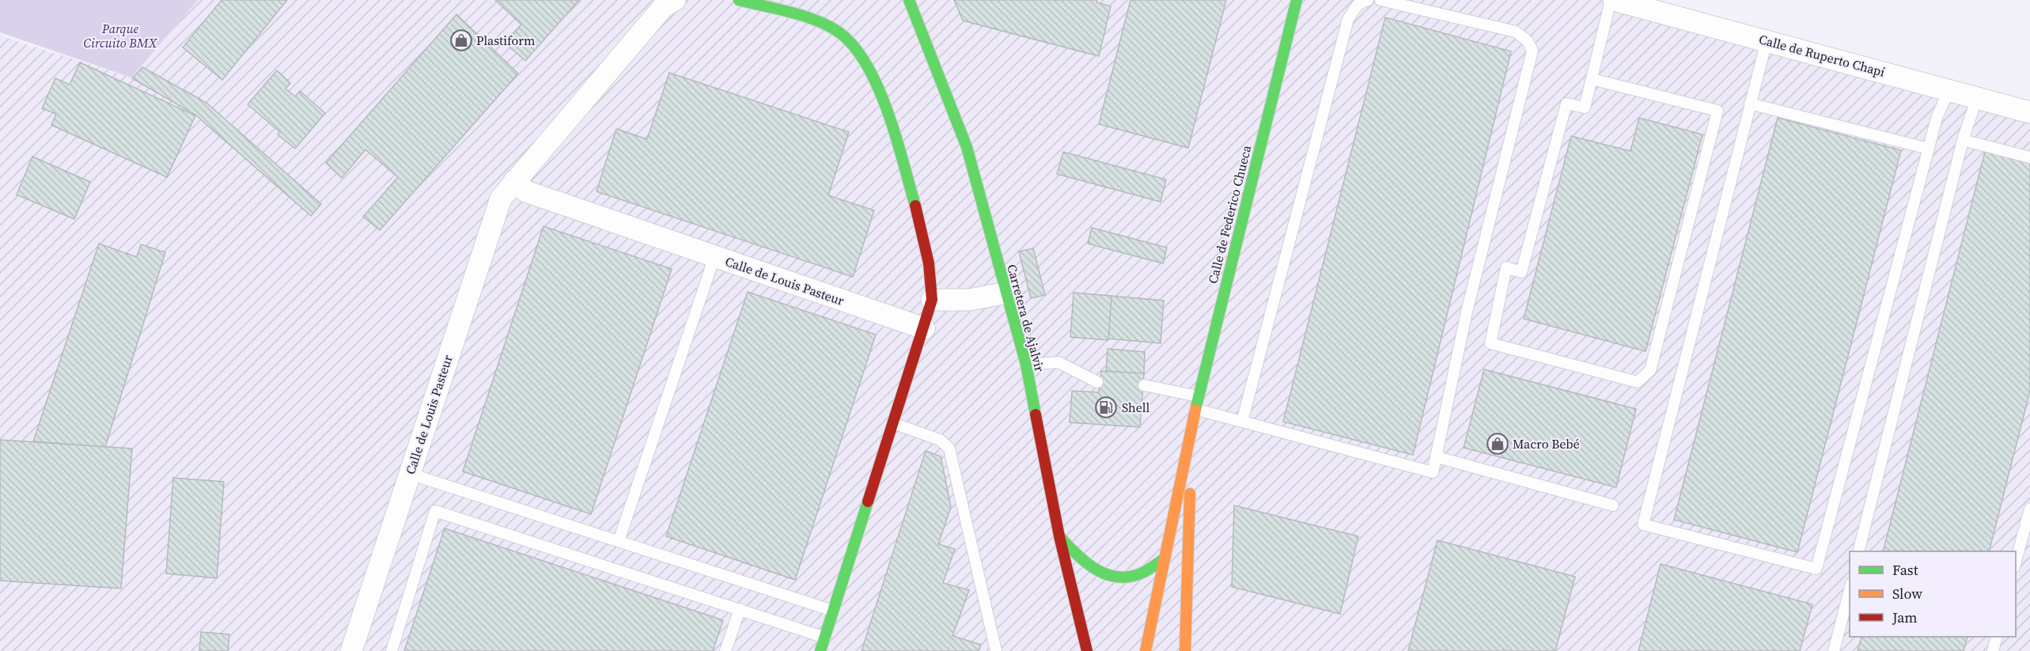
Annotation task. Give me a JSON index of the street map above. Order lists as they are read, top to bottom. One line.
{"streets":{"street":["Calle de Ruperto Chapí","Calle de Federico Chueca","Calle de Louis Pasteur","Carretera de Ajalvir"]},"parks":["Parque Circuito BMX"],"places":{"shop":["Plastiform","Macro Bebé"],"fuel station":["Shell"]},"legend":["Fast","Slow","Jam"]}
